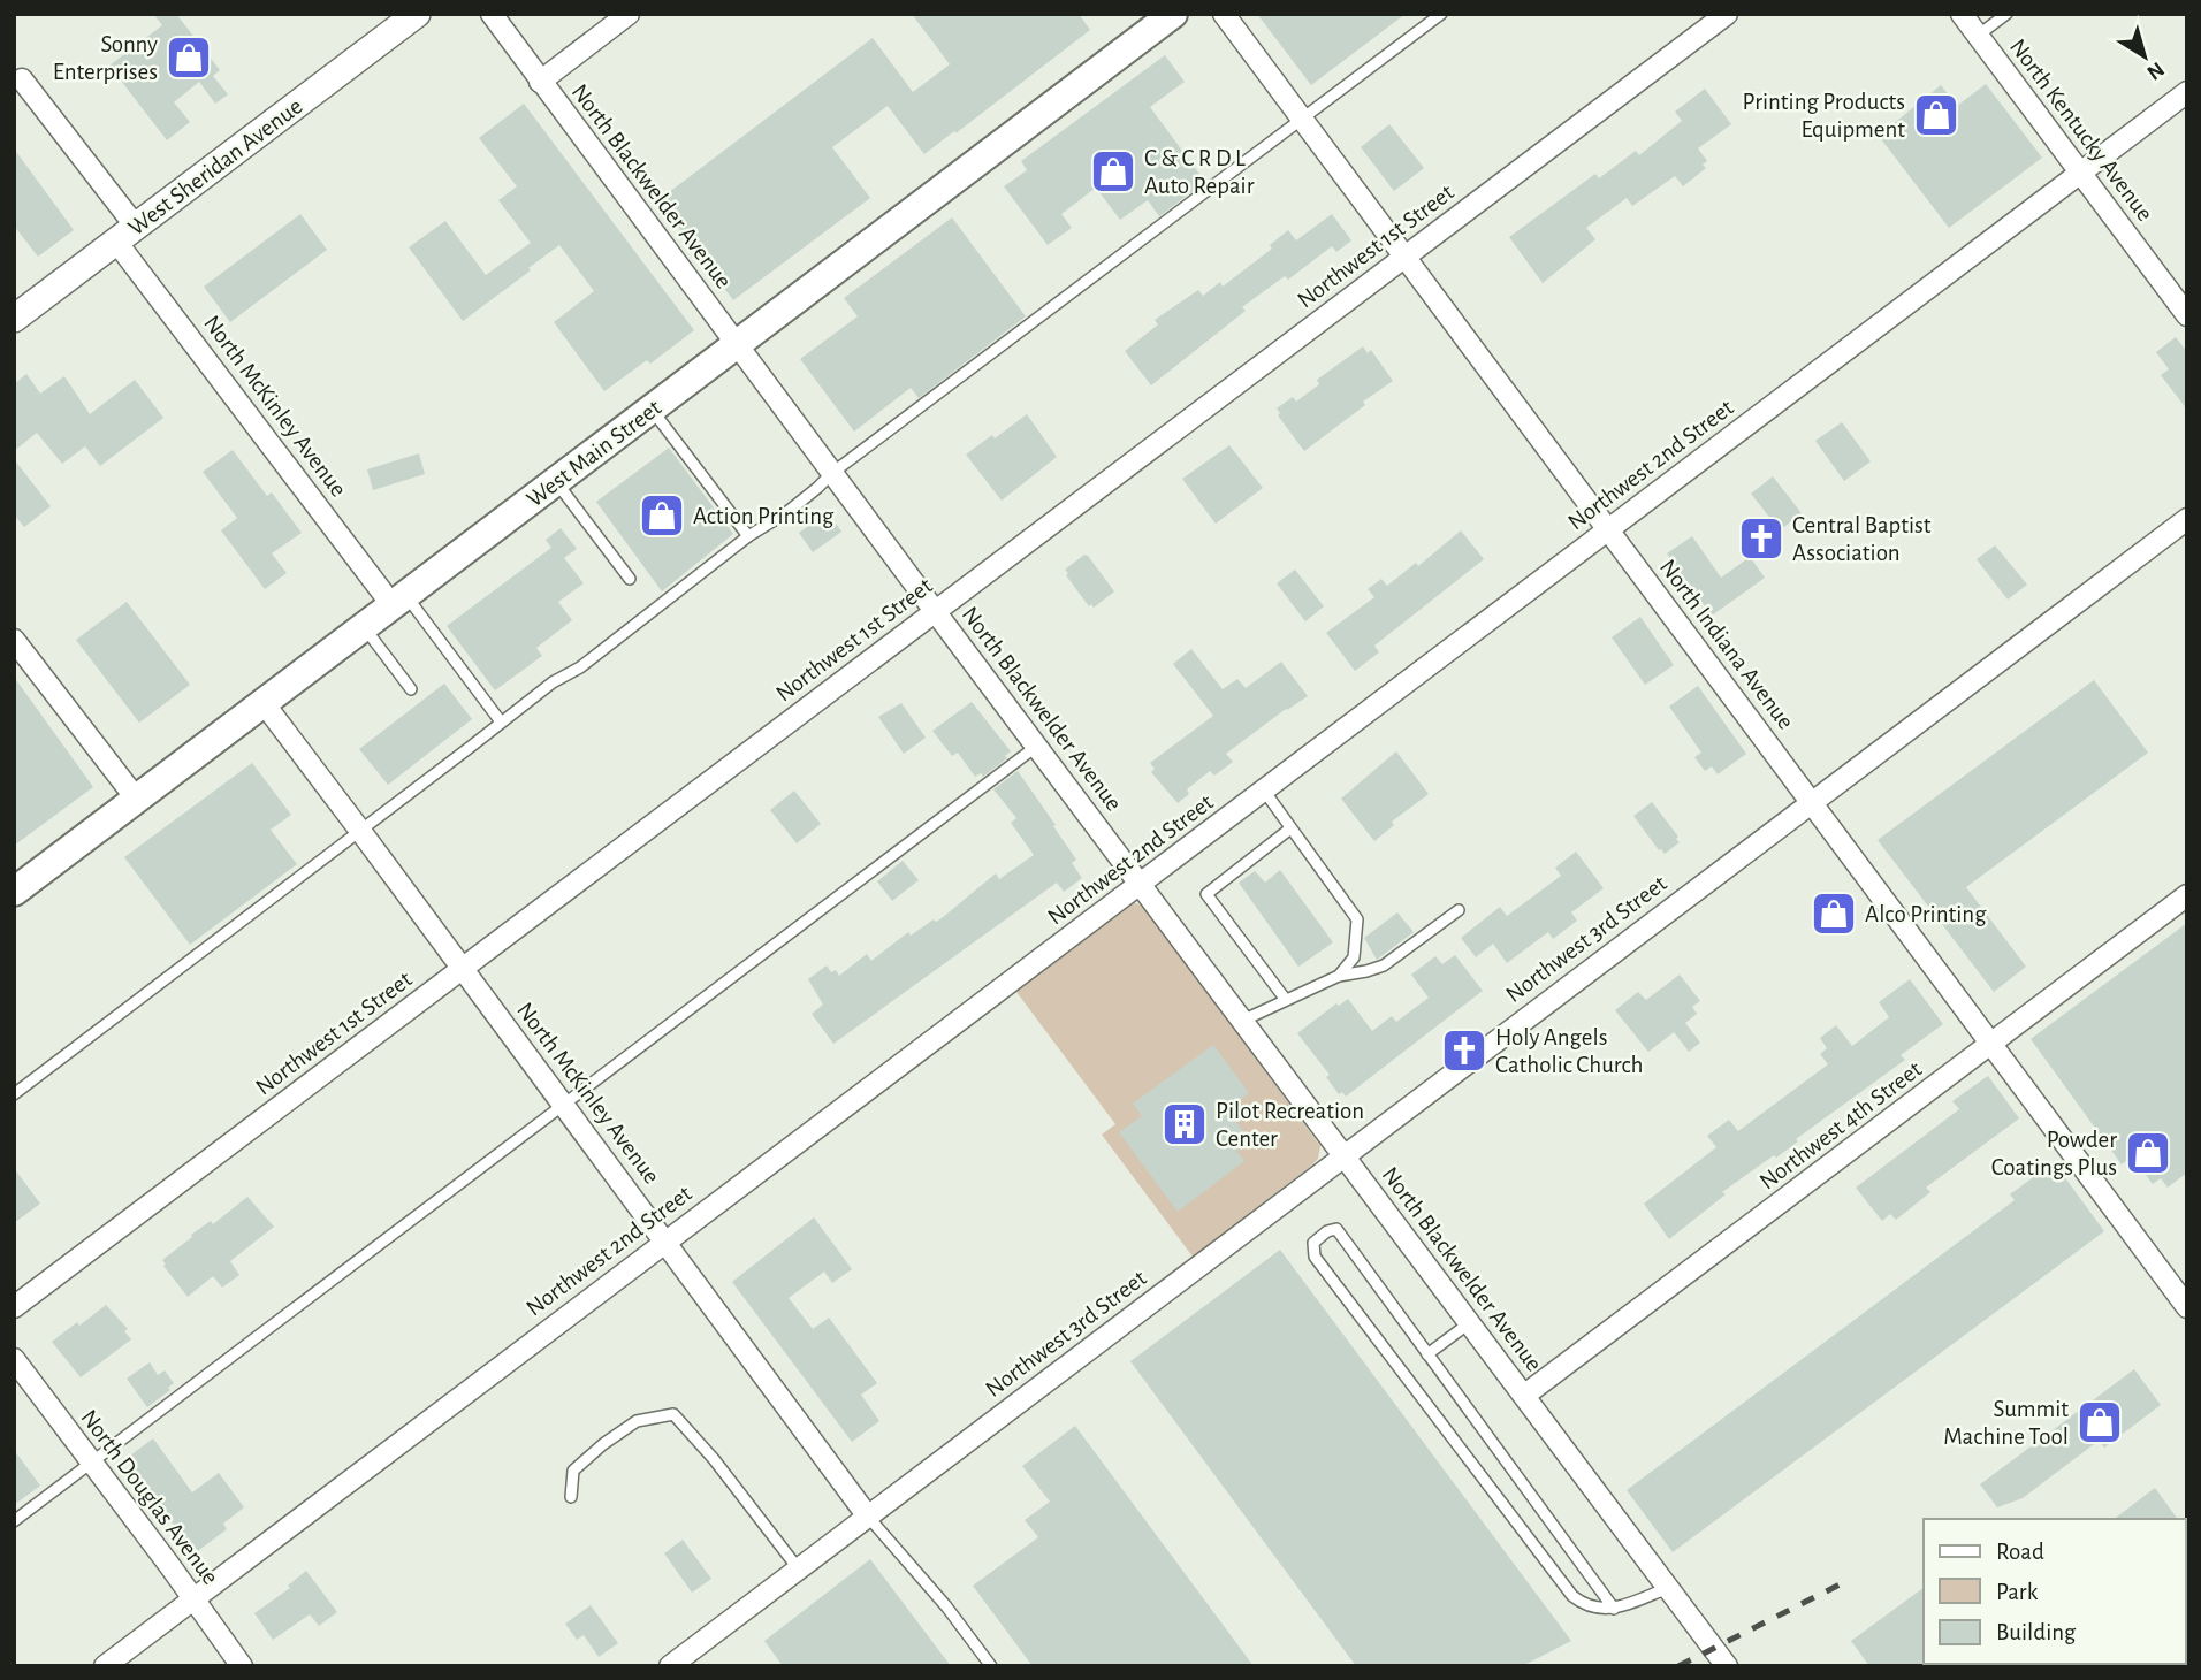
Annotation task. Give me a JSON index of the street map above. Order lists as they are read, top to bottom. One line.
{"streets":{"main road":["West Main Street"],"street":["North Kentucky Avenue","West Sheridan Avenue","North Blackwelder Avenue","Northwest 1st Street","North McKinley Avenue","Northwest 2nd Street","North Indiana Avenue","Northwest 3rd Street","Northwest 4th Street","North Douglas Avenue"]},"crossings":[["North Kentucky Avenue","Northwest 2nd Street"],["West Sheridan Avenue","North McKinley Avenue"],["North Blackwelder Avenue","Northwest 1st Street"],["North Blackwelder Avenue","West Main Street"],["North Blackwelder Avenue","Northwest 2nd Street"],["North Blackwelder Avenue","Northwest 3rd Street"],["North Blackwelder Avenue","Northwest 4th Street"],["Northwest 1st Street","North McKinley Avenue"],["Northwest 1st Street","North Indiana Avenue"],["North McKinley Avenue","West Main Street"],["North McKinley Avenue","Northwest 2nd Street"],["North McKinley Avenue","Northwest 3rd Street"],["Northwest 2nd Street","North Indiana Avenue"],["Northwest 2nd Street","North Douglas Avenue"],["North Indiana Avenue","Northwest 3rd Street"],["North Indiana Avenue","Northwest 4th Street"]],"places":{"shop":["Sonny Enterprises","Printing Products Equipment","C & C R D L Auto Repair","Action Printing","Alco Printing","Powder Coatings Plus","Summit Machine Tool"],"church":["Central Baptist Association","Holy Angels Catholic Church"],"building":["Pilot Recreation Center"]},"legend":["Road","Park","Building"],"north":"bottom right"}
